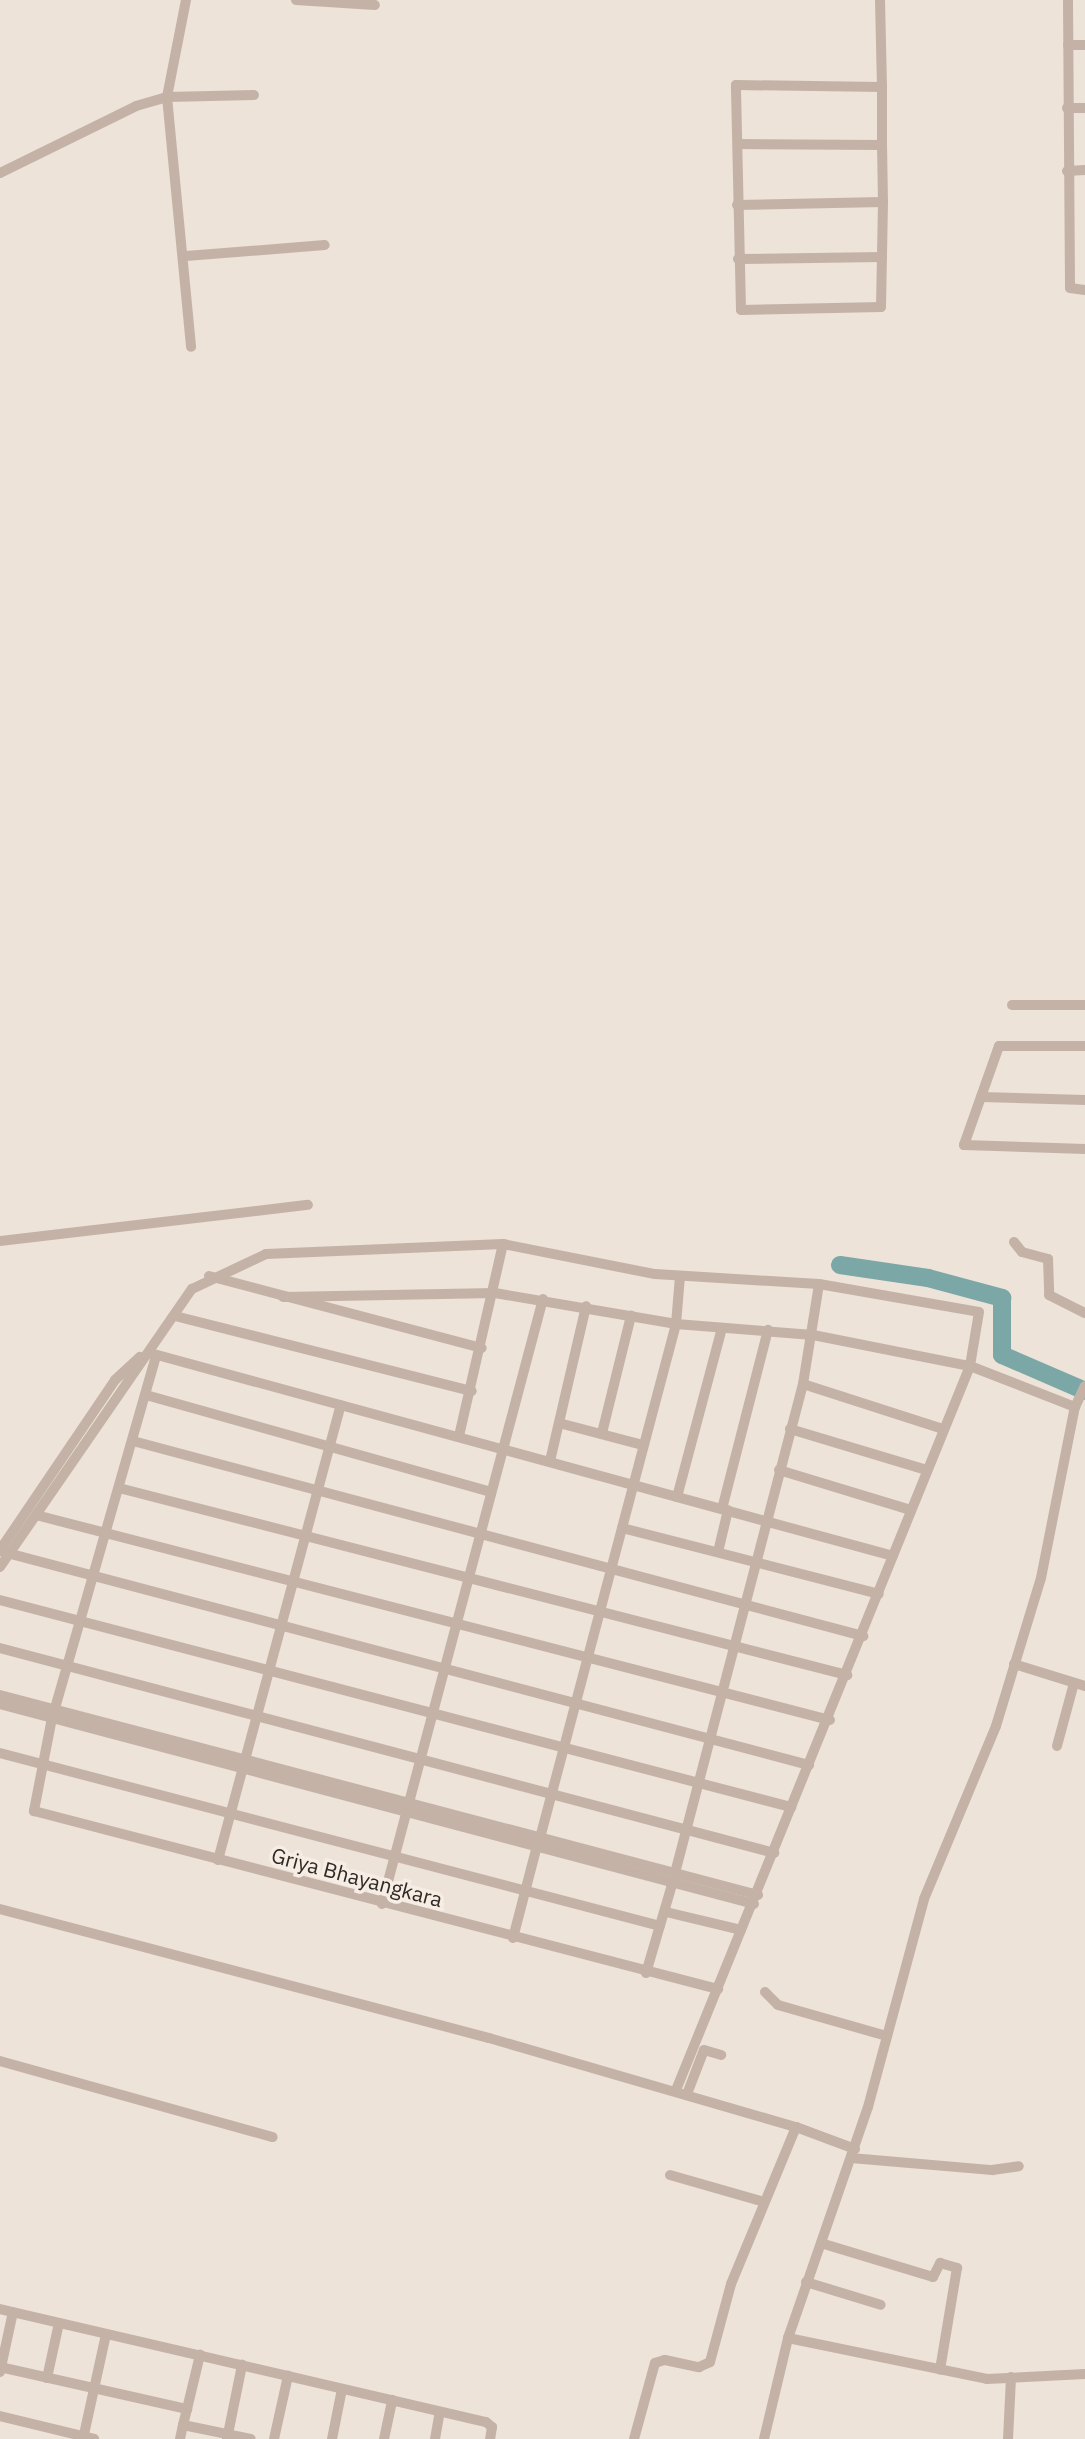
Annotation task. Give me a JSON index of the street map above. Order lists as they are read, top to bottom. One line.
{"streets":{"street":["Griya Bhayangkara"]}}
